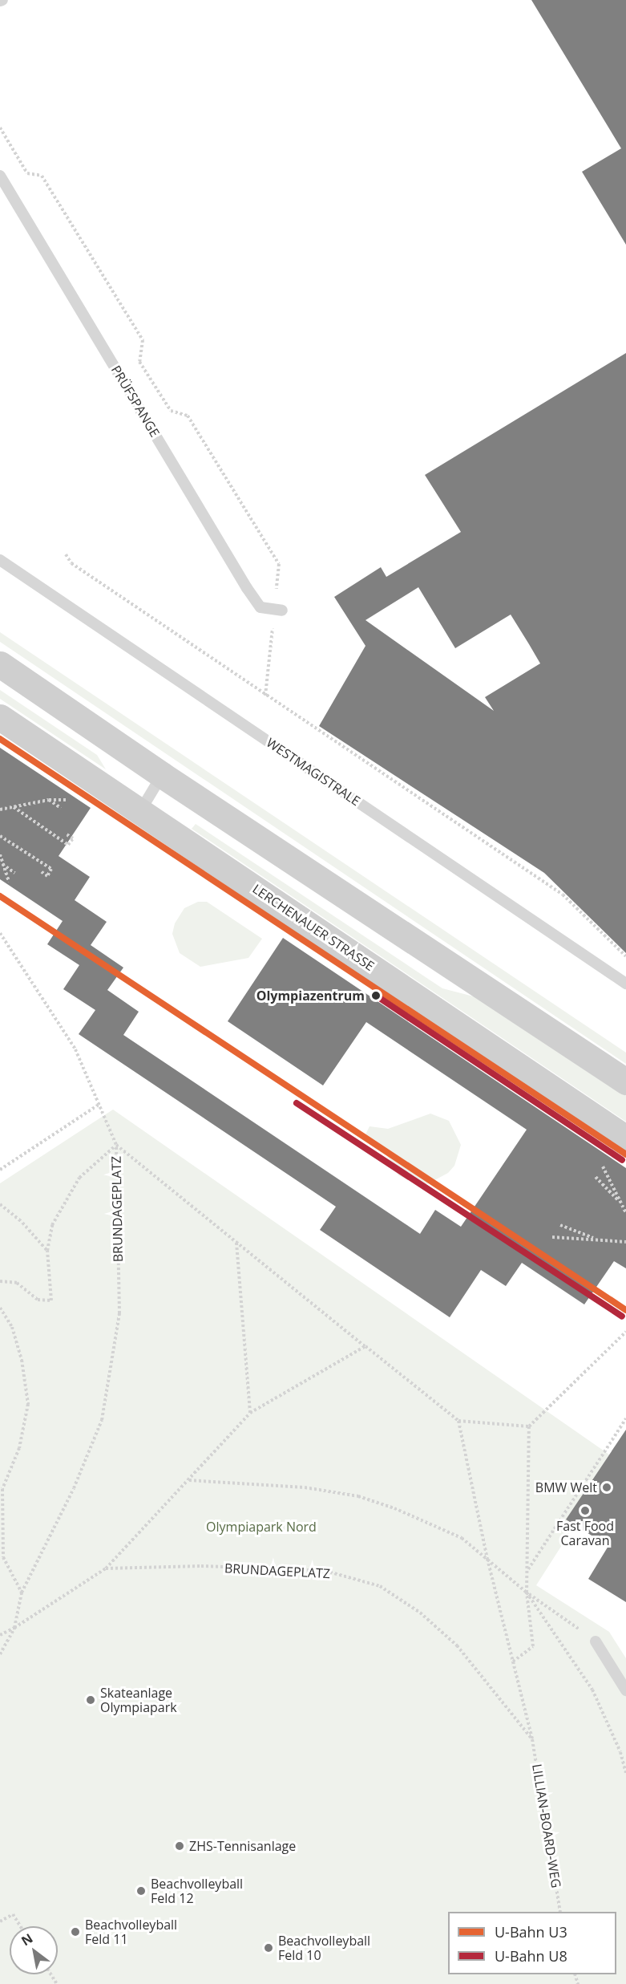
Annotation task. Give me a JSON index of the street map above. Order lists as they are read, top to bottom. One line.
{"streets":{"main road":["LERCHENAUER STRASSE"],"lane":["PRÜFSPANGE","WESTMAGISTRALE"],"path":["BRUNDAGEPLATZ","LILLIAN-BOARD-WEG"]},"crossings":[["BRUNDAGEPLATZ","LILLIAN-BOARD-WEG"]],"parks":["Olympiapark Nord"],"places":["Olympiazentrum","BMW Welt","Fast Food Caravan","Skateanlage Olympiapark","ZHS-Tennisanlage","Beachvolleyball Feld 12","Beachvolleyball Feld 11","Beachvolleyball Feld 10"],"lines":["metro line U3","metro line U8"],"legend":["U-Bahn U3","U-Bahn U8"],"north":"top left"}
